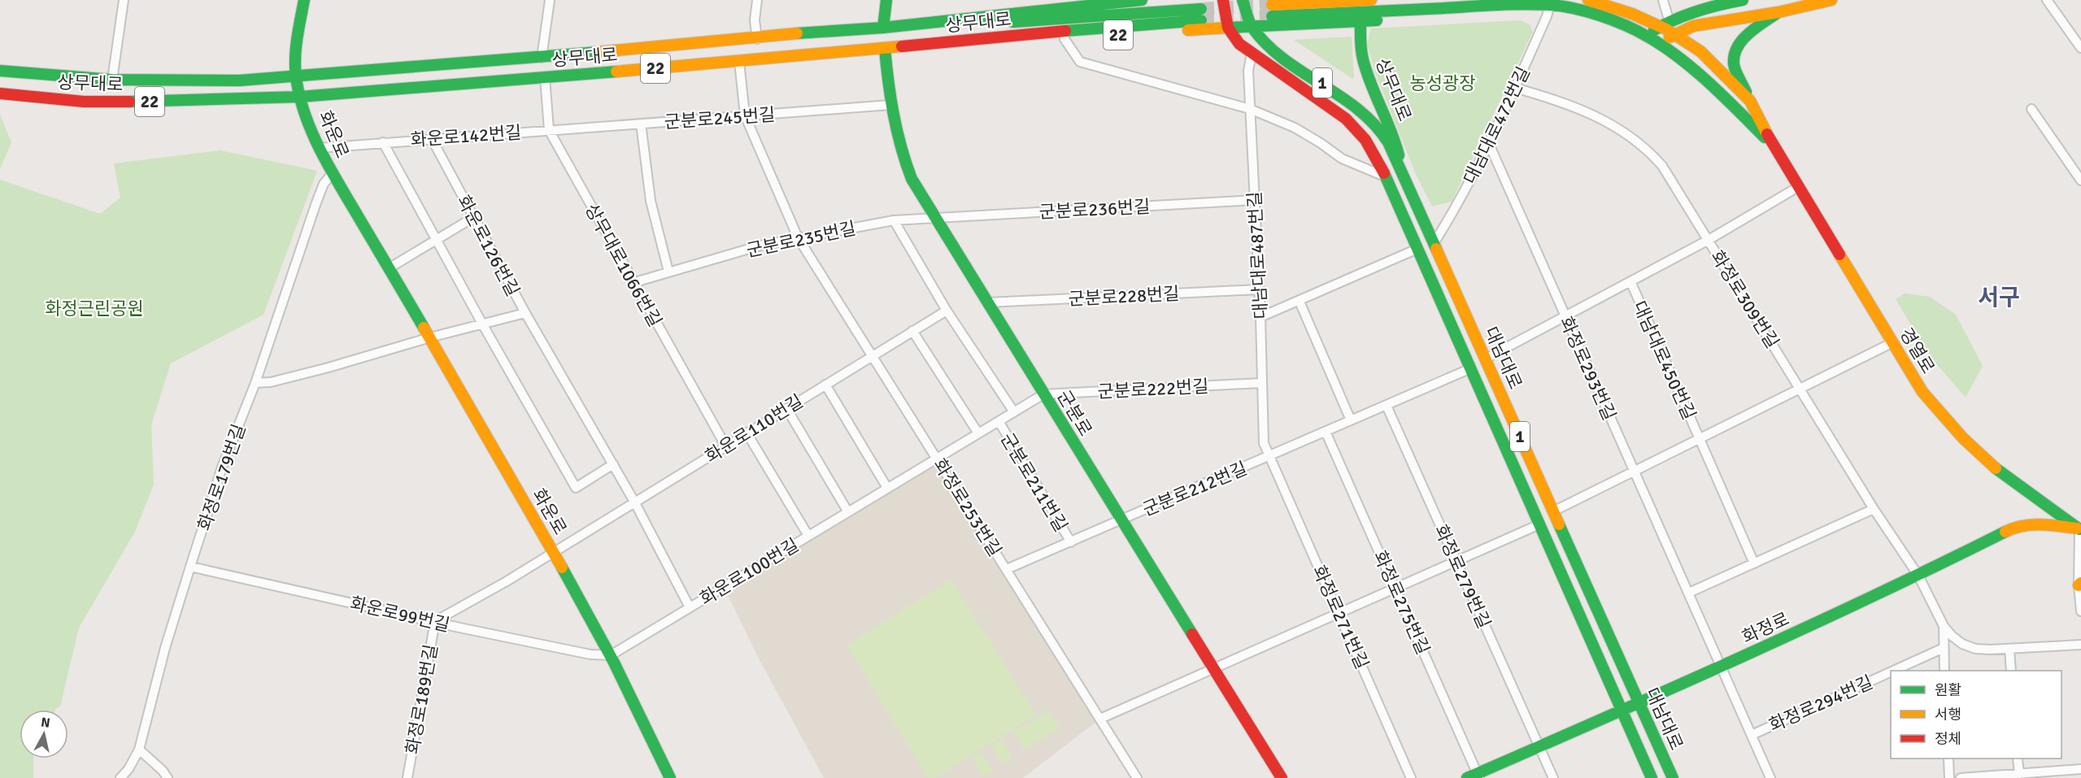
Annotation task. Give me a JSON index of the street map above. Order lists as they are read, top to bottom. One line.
{"streets":{"street":["상무대로","22","1","군분로245번길","대남대로472번길","화운로","화운로142번길","군분로236번길","군분로235번길","화운로126번길","대남대로487번길","상무대로1066번길","군분로228번길","화정로309번길","경열로","대남대로","대남대로450번길","화정로293번길","군분로222번길","군분로","화운로110번길","화정로179번길","군분로211번길","군분로212번길","화정로253번길","화운로100번길","화정로279번길","화정로275번길","화운로99번길","화정로271번길","화정로","화정로189번길","화정로294번길"]},"crossings":[["상무대로","22"],["상무대로","화운로"],["상무대로","상무대로1066번길"],["상무대로","대남대로"],["상무대로","군분로"],["상무대로","화정로253번길"],["22","1"],["22","대남대로"],["1","대남대로"],["군분로245번길","화운로142번길"],["군분로245번길","상무대로1066번길"],["군분로245번길","군분로"],["군분로245번길","화정로253번길"],["대남대로472번길","화정로309번길"],["대남대로472번길","대남대로"],["대남대로472번길","화정로293번길"],["화운로","화운로142번길"],["화운로","화운로126번길"],["화운로","화운로110번길"],["화운로","화정로179번길"],["화운로","화운로100번길"],["화운로","화운로99번길"],["화운로142번길","화운로126번길"],["화운로142번길","상무대로1066번길"],["군분로236번길","군분로235번길"],["군분로236번길","대남대로487번길"],["군분로236번길","군분로"],["군분로235번길","상무대로1066번길"],["군분로235번길","군분로"],["군분로235번길","화정로253번길"],["화운로126번길","화정로179번길"],["대남대로487번길","군분로228번길"],["대남대로487번길","대남대로"],["대남대로487번길","군분로222번길"],["대남대로487번길","군분로212번길"],["대남대로487번길","화정로271번길"],["상무대로1066번길","화운로110번길"],["군분로228번길","군분로"],["화정로309번길","대남대로450번길"],["화정로309번길","화정로"],["경열로","대남대로450번길"],["경열로","화정로"],["대남대로","대남대로450번길"],["대남대로","군분로212번길"],["대남대로","화정로"],["대남대로450번길","화정로293번길"],["화정로293번길","화정로"],["화정로293번길","화정로294번길"],["군분로222번길","군분로"],["군분로222번길","화운로100번길"],["군분로","군분로211번길"],["군분로","군분로212번길"],["군분로","화운로100번길"],["화운로110번길","화정로253번길"],["화운로110번길","화운로100번길"],["화운로110번길","화운로99번길"],["화운로110번길","화정로189번길"],["화정로179번길","화운로99번길"],["군분로211번길","군분로212번길"],["군분로211번길","화정로253번길"],["군분로211번길","화운로100번길"],["군분로212번길","화정로279번길"],["군분로212번길","화정로275번길"],["군분로212번길","화정로271번길"],["화정로253번길","화운로100번길"],["화운로100번길","화운로99번길"],["화정로279번길","화정로"],["화정로275번길","화정로"],["화운로99번길","화정로189번길"],["화정로","화정로294번길"]],"districts":["서구"],"parks":["농성광장","화정근린공원"],"legend":["원활","서행","정체"],"north":"top"}
